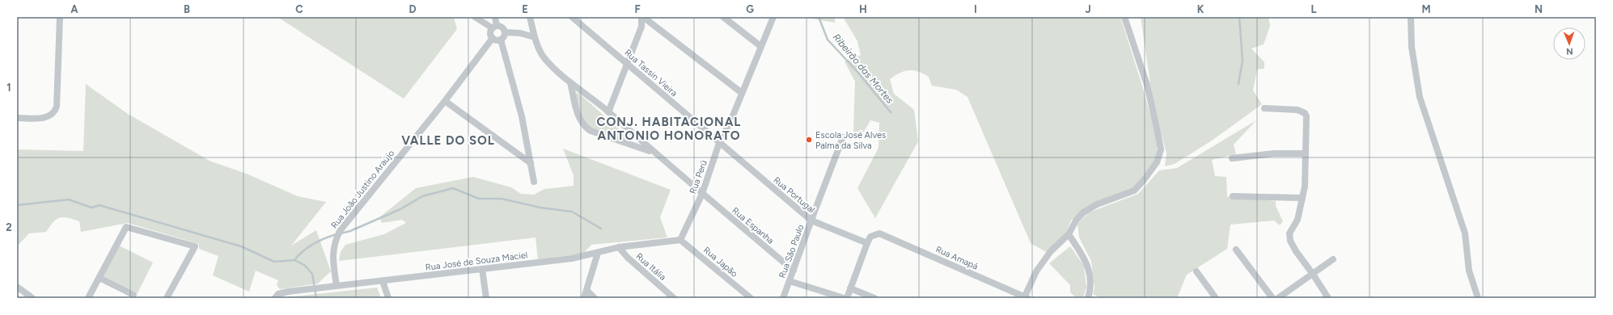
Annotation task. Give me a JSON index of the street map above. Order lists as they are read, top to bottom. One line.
{"streets":{"street":["Rua Tassin Vieira","Rua Perú","Rua João Justino Araújo","Rua Portugal","Rua Espanha","Rua São Paulo","Rua Amapá","Rua José de Souza Maciel","Rua Japão","Rua Itália"]},"crossings":[["Rua Tassin Vieira","Rua Perú"],["Rua Tassin Vieira","Rua Portugal"],["Rua Perú","Rua Portugal"],["Rua Perú","Rua Espanha"],["Rua Perú","Rua José de Souza Maciel"],["Rua Perú","Rua Japão"],["Rua João Justino Araújo","Rua José de Souza Maciel"],["Rua Portugal","Rua São Paulo"],["Rua Portugal","Rua Amapá"],["Rua Espanha","Rua São Paulo"],["Rua José de Souza Maciel","Rua Japão"],["Rua José de Souza Maciel","Rua Itália"]],"districts":["CONJ. HABITACIONAL ANTONIO HONORATO","VALLE DO SOL"],"water":["Ribeirão das Mortes"],"places":["Escola José Alves Palma da Silva"],"north":"bottom","grid":{"columns":["A","B","C","D","E","F","G","H","I","J","K","L","M","N"],"rows":["1","2"]}}
